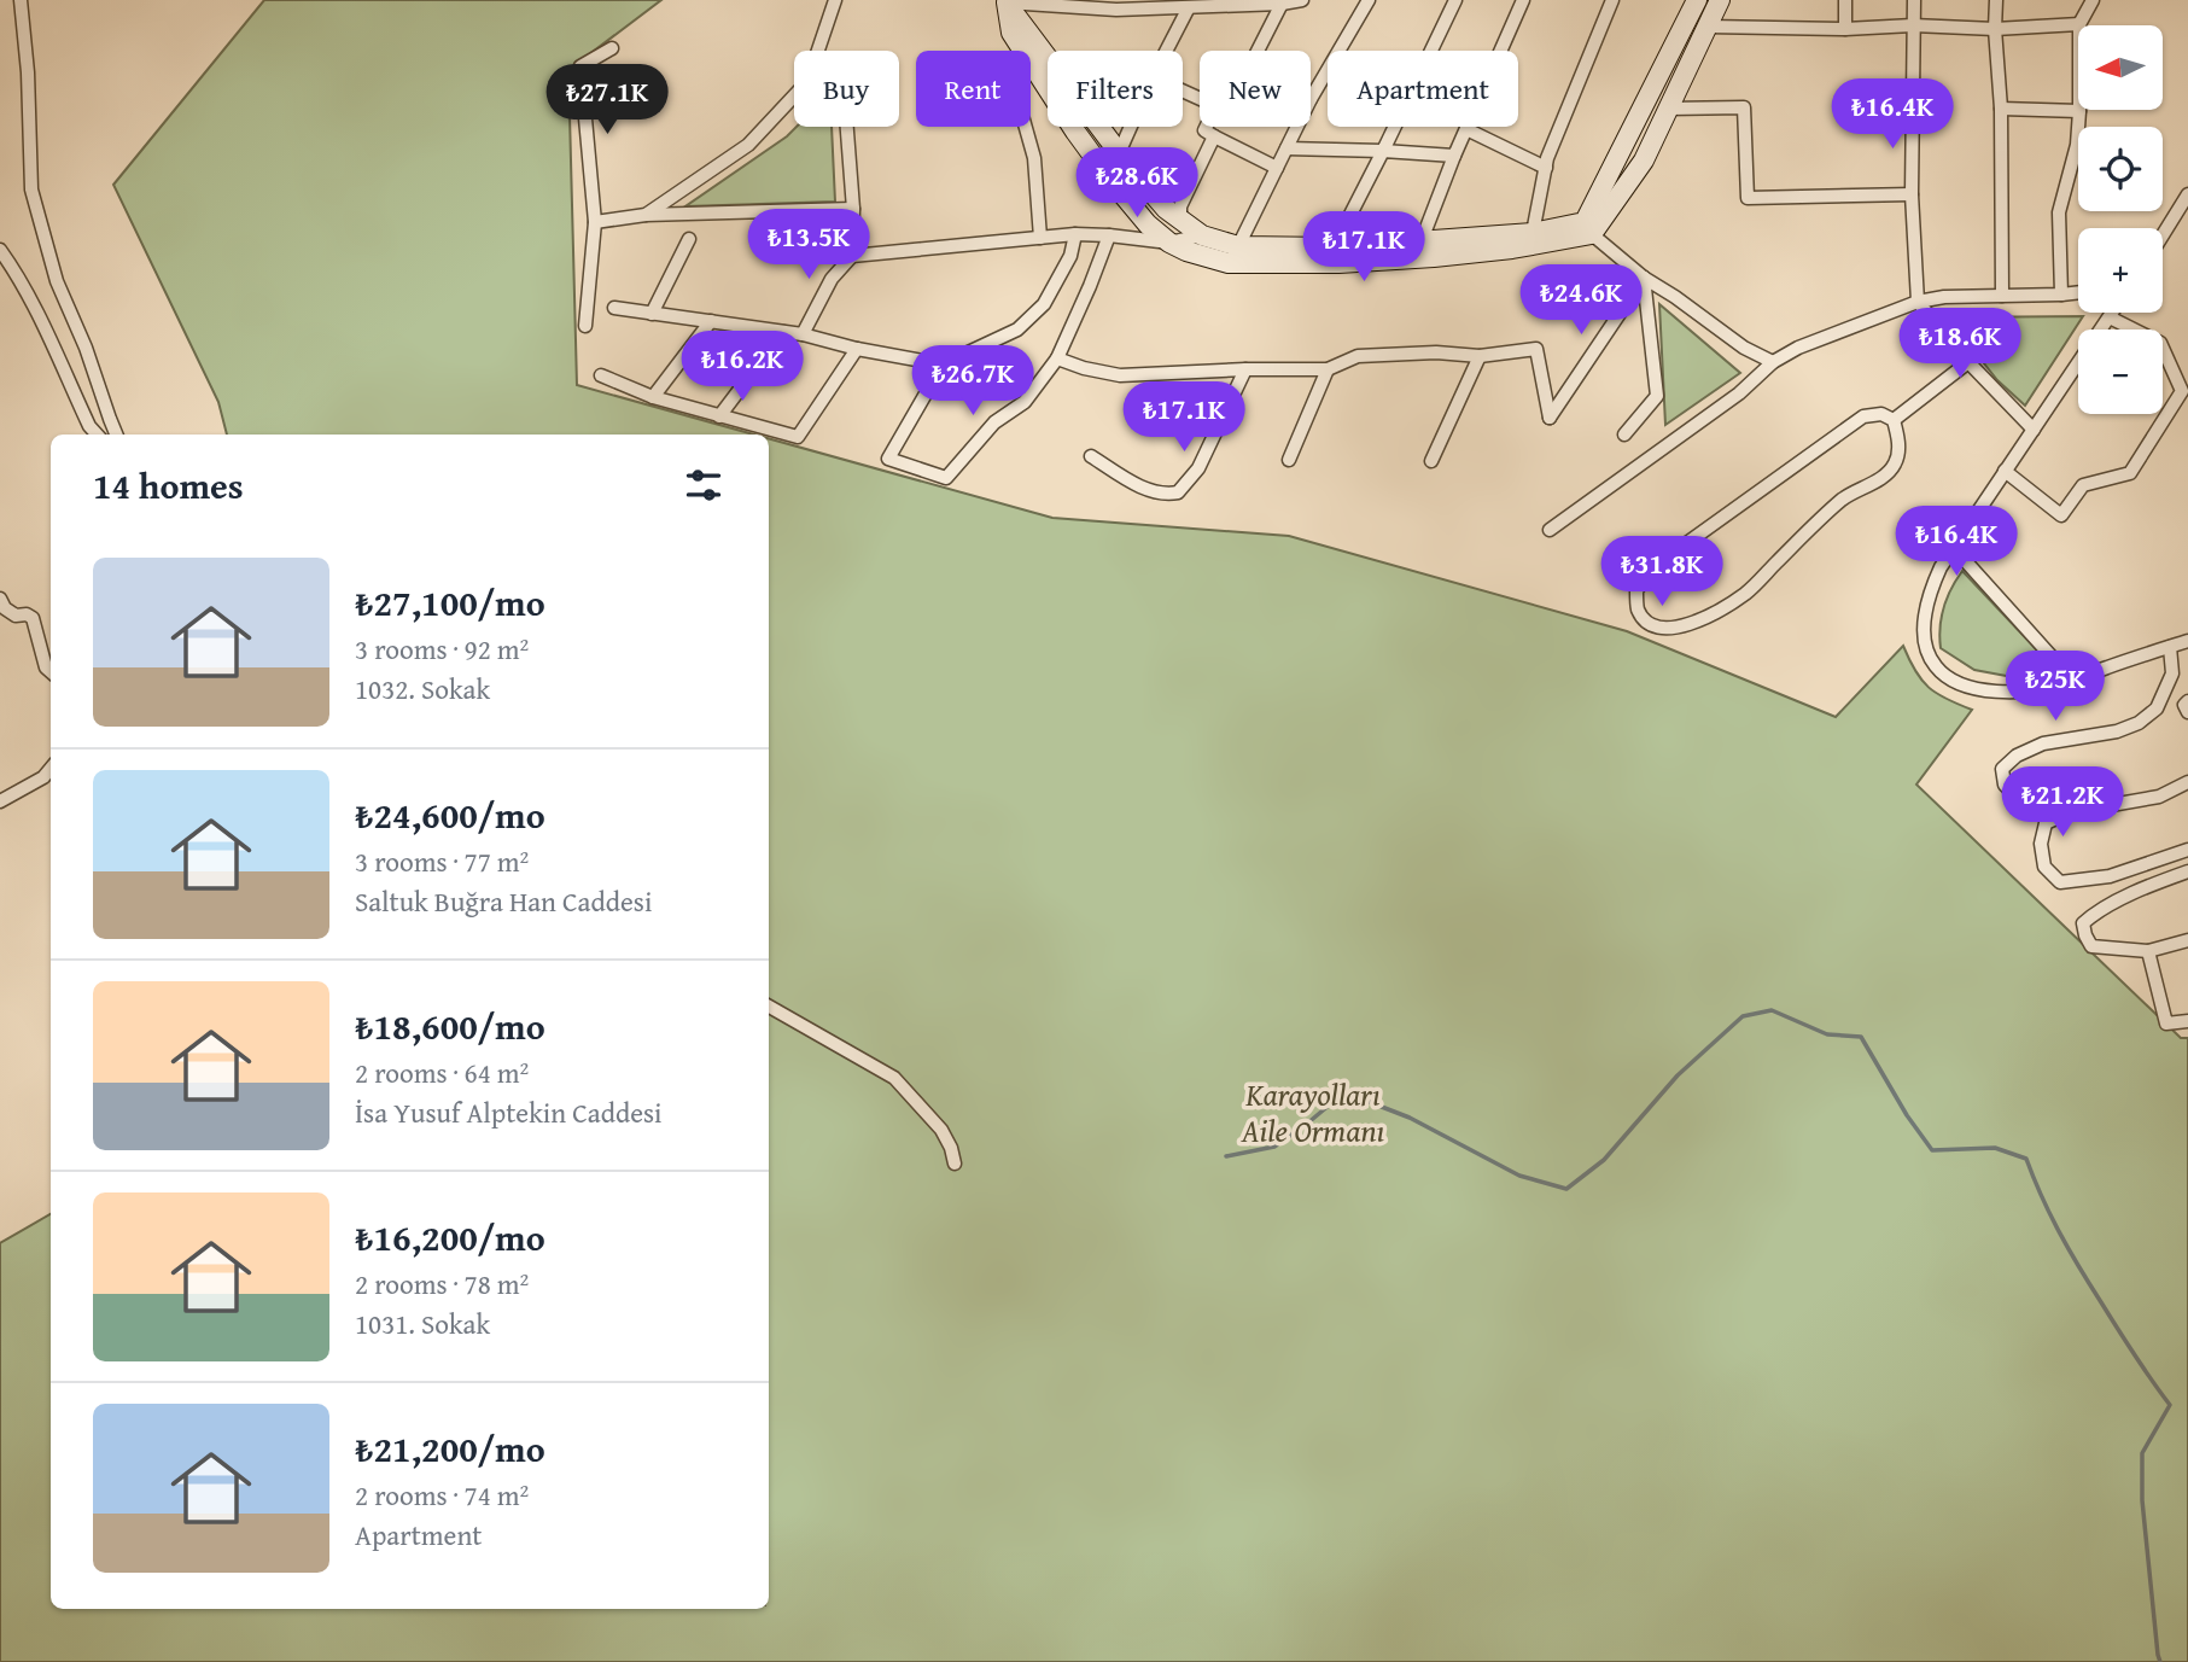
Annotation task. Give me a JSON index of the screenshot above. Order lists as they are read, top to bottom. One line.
{"parks":["Karayolları Aile Ormanı"],"north":"left","page":{"map_buttons":["+","−"],"chip":["Buy","Rent","Filters","New","Apartment"],"price":["₺27.1K","₺16.4K","₺28.6K","₺13.5K","₺17.1K","₺24.6K","₺18.6K","₺16.2K","₺26.7K","₺17.1K","₺16.4K","₺31.8K","₺25K","₺21.2K"],"heading":"14 homes","list":[{"name":"₺27,100/mo","note":"3 rooms · 92 m² · 1032. Sokak"},{"name":"₺24,600/mo","note":"3 rooms · 77 m² · Saltuk Buğra Han Caddesi"},{"name":"₺18,600/mo","note":"2 rooms · 64 m² · İsa Yusuf Alptekin Caddesi"},{"name":"₺16,200/mo","note":"2 rooms · 78 m² · 1031. Sokak"},{"name":"₺21,200/mo","note":"2 rooms · 74 m² · Apartment"}]}}
